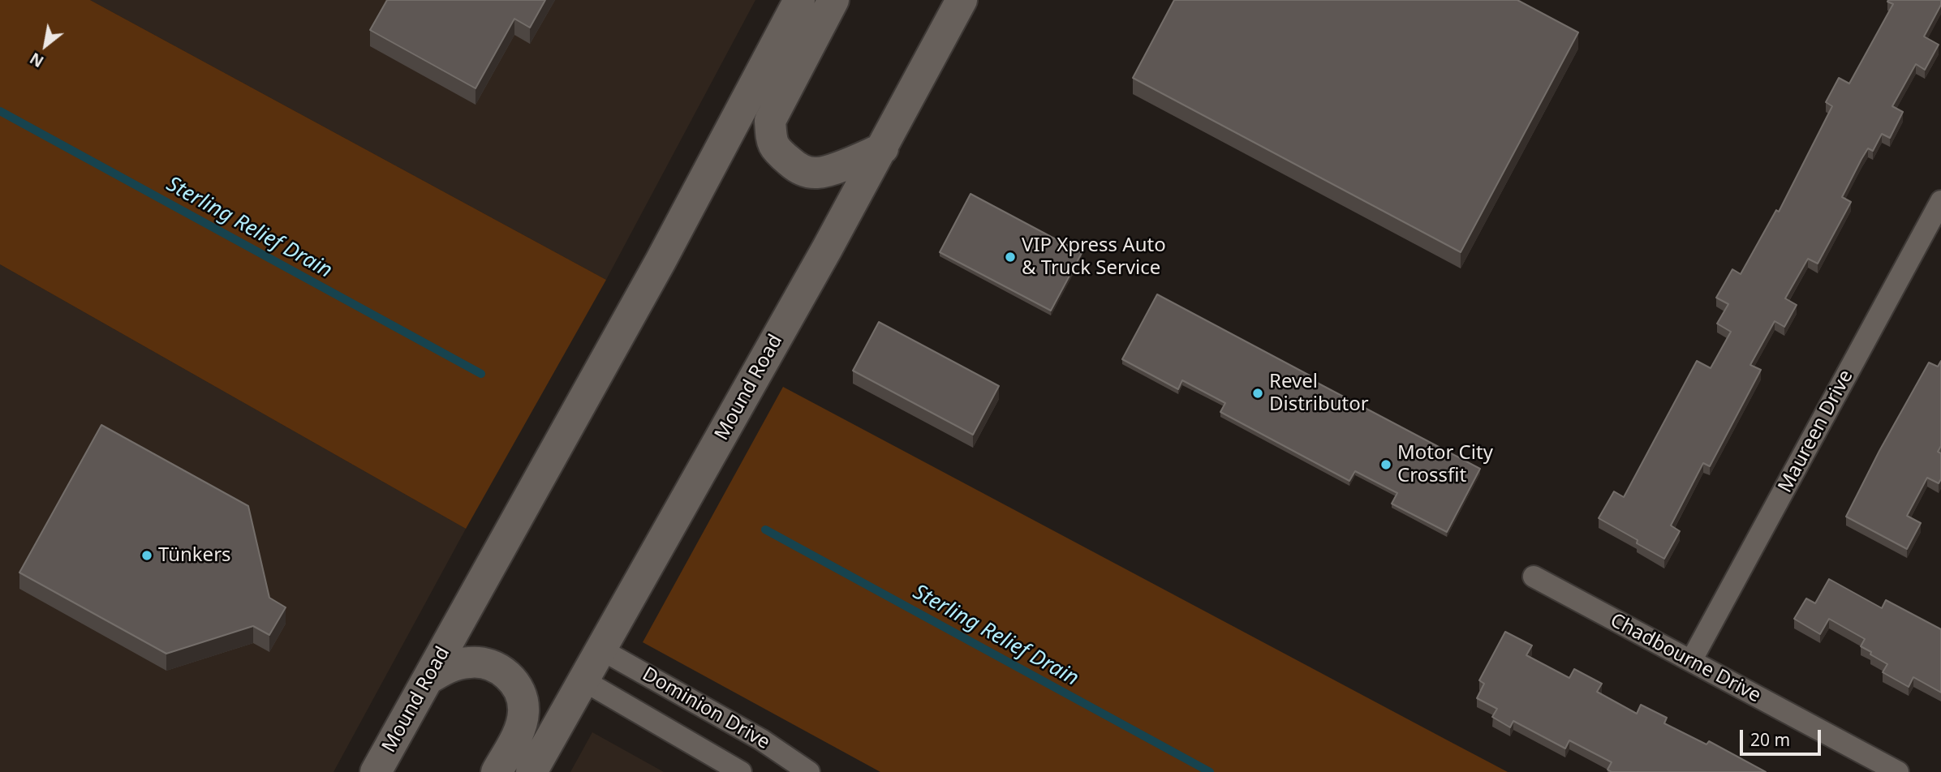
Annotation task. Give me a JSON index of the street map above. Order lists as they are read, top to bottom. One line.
{"streets":{"main road":["Mound Road"],"street":["Maureen Drive","Chadbourne Drive","Dominion Drive"]},"crossings":[["Mound Road","Dominion Drive"],["Maureen Drive","Chadbourne Drive"]],"water":["Sterling Relief Drain"],"places":["VIP Xpress Auto & Truck Service","Revel Distributor","Motor City Crossfit","Tünkers"],"scale_bar":"20 m","north":"bottom left"}
